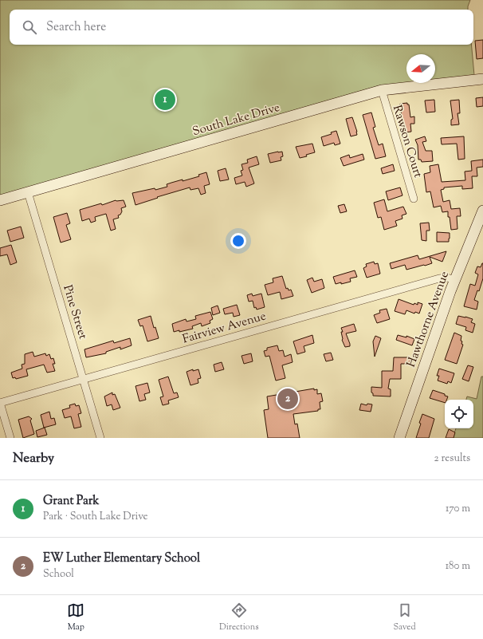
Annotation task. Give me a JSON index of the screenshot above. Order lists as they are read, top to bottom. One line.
{"streets":{"street":["South Lake Drive","Rawson Court","Pine Street","Hawthorne Avenue","Fairview Avenue"]},"crossings":[["South Lake Drive","Rawson Court"],["South Lake Drive","Pine Street"],["Pine Street","Fairview Avenue"],["Hawthorne Avenue","Fairview Avenue"]],"north":"left","page":{"search":"Search here","pins":["1","2"],"heading":["Nearby","2 results"],"list":[{"mark":"1","name":"Grant Park","note":"Park · South Lake Drive","value":"170 m"},{"mark":"2","name":"EW Luther Elementary School","note":"School","value":"180 m"}],"nav":["Map","Directions","Saved"]}}
